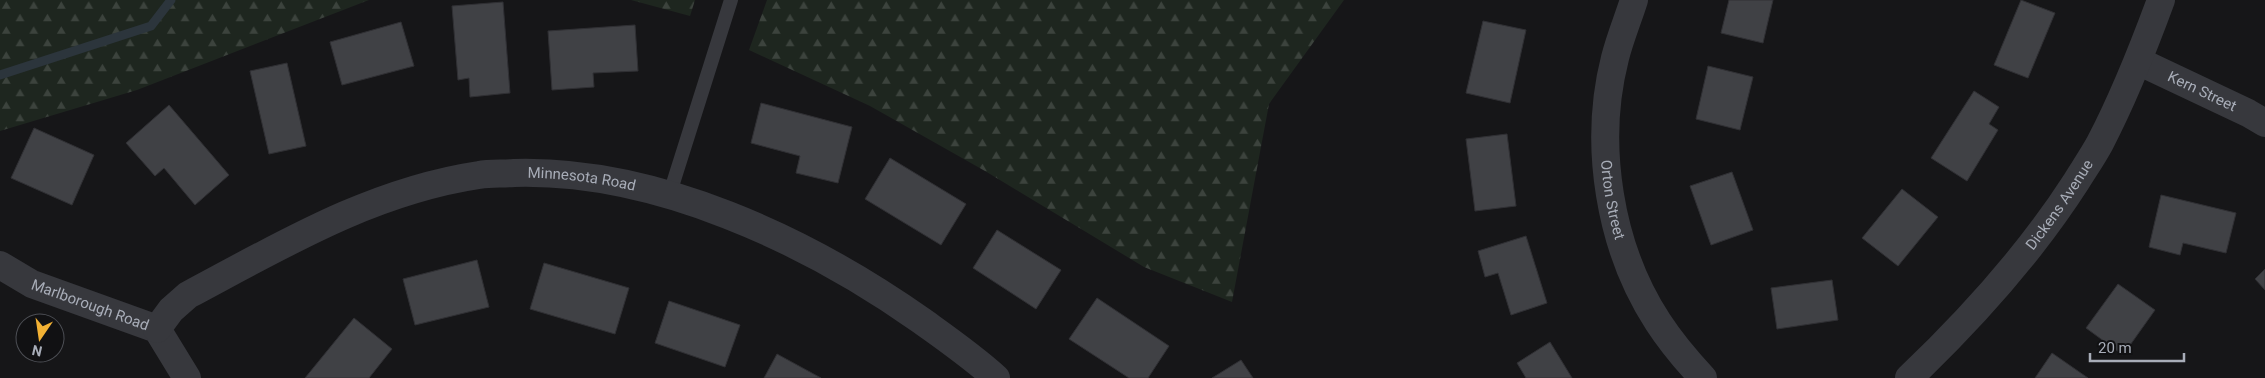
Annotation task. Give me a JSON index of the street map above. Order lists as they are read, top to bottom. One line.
{"streets":{"street":["Kern Street","Minnesota Road","Orton Street","Dickens Avenue","Marlborough Road"]},"crossings":[["Kern Street","Dickens Avenue"],["Minnesota Road","Marlborough Road"]],"scale_bar":"20 m","north":"bottom"}
